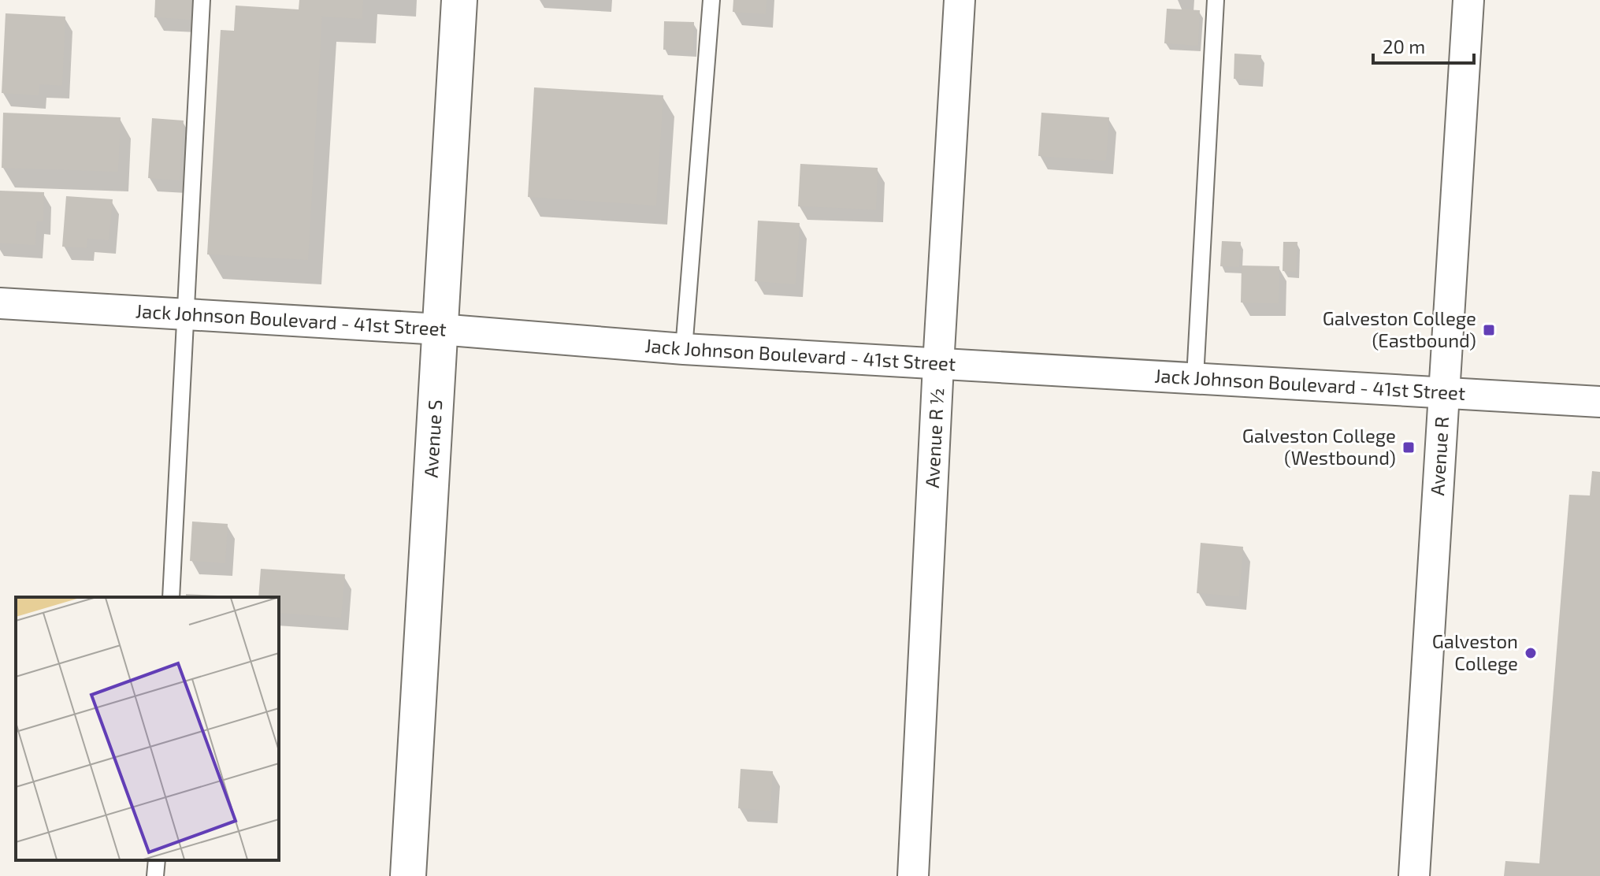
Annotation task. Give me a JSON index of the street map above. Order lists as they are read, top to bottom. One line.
{"streets":{"main road":["Avenue S"],"street":["Jack Johnson Boulevard - 41st Street","Avenue R ½","Avenue R"]},"crossings":[["Jack Johnson Boulevard - 41st Street","Avenue S"],["Jack Johnson Boulevard - 41st Street","Avenue R ½"],["Jack Johnson Boulevard - 41st Street","Avenue R"]],"places":{"transit":["Galveston College (Eastbound)","Galveston College (Westbound)"],"other":["Galveston College"]},"scale_bar":"20 m"}
